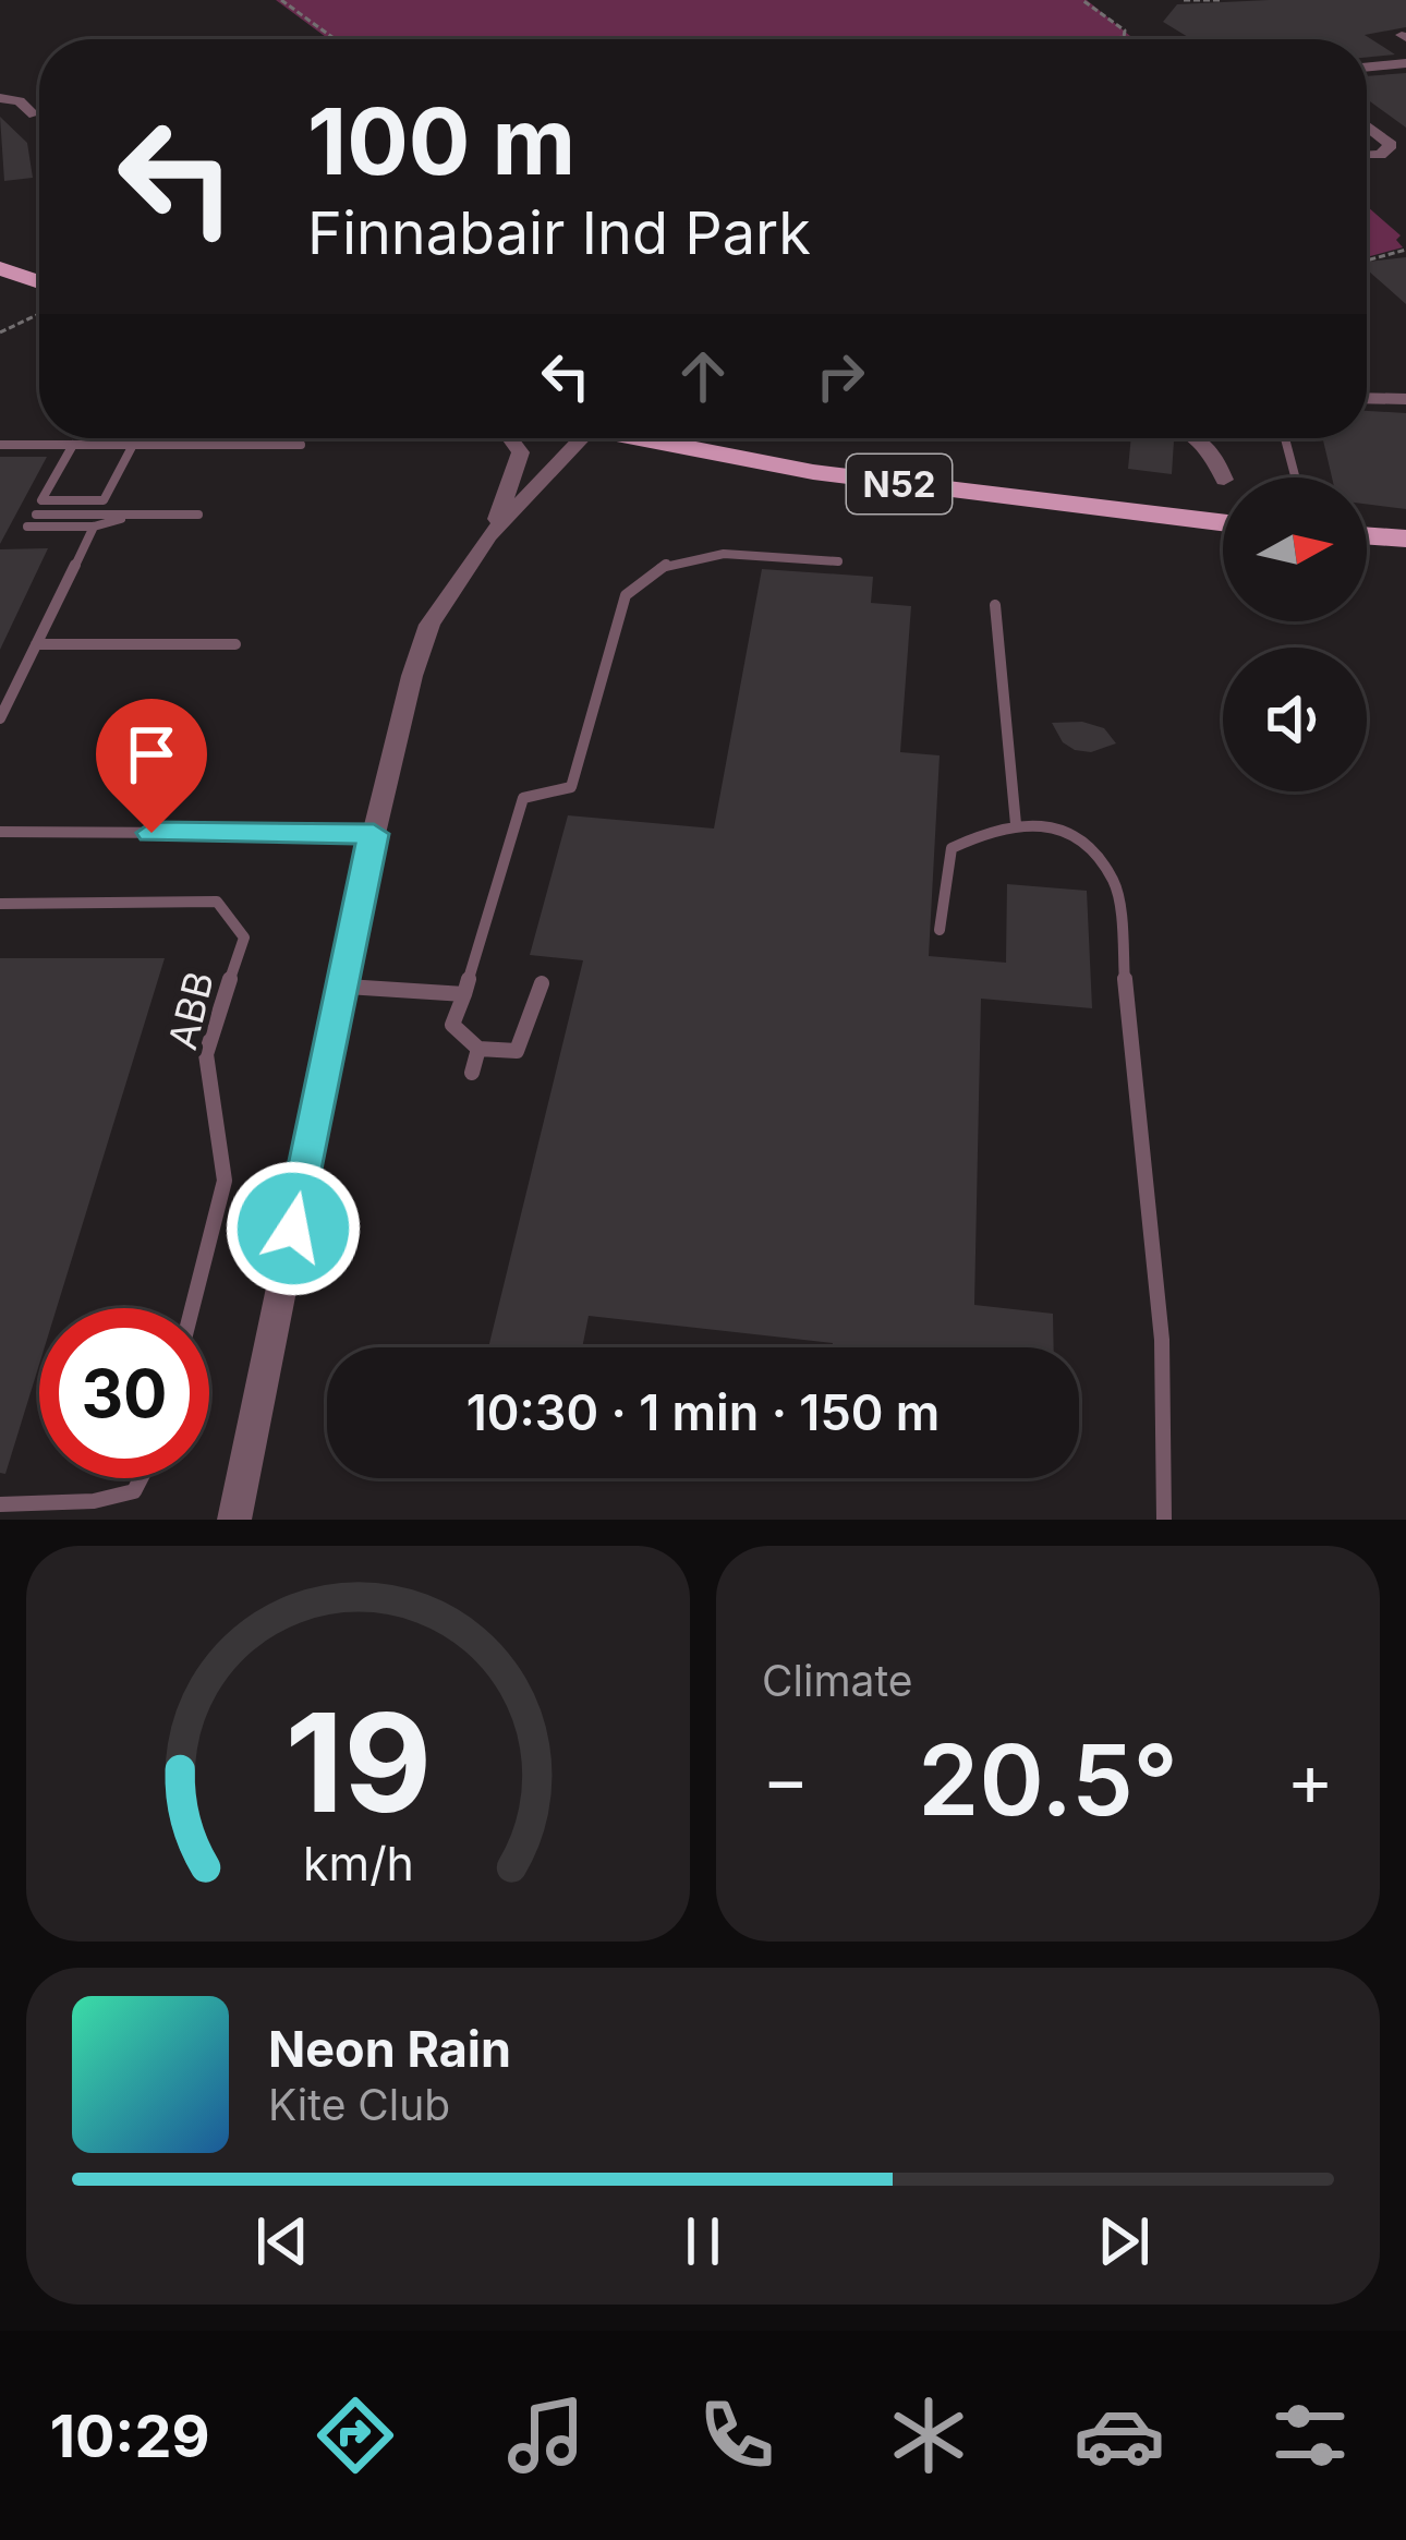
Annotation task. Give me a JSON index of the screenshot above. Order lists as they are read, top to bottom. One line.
{"streets":{"main road":["N52"],"lane":["ABB"]},"north":"right","page":{"turn":["100 m","Finnabair Ind Park"],"limit":"30","trip":"10:30 · 1 min · 150 m","tile":"Climate","heat":["−","20.5°","+"],"song":["Neon Rain","Kite Club"],"tabs":"10:29","gauge":["19","km/h"]}}
